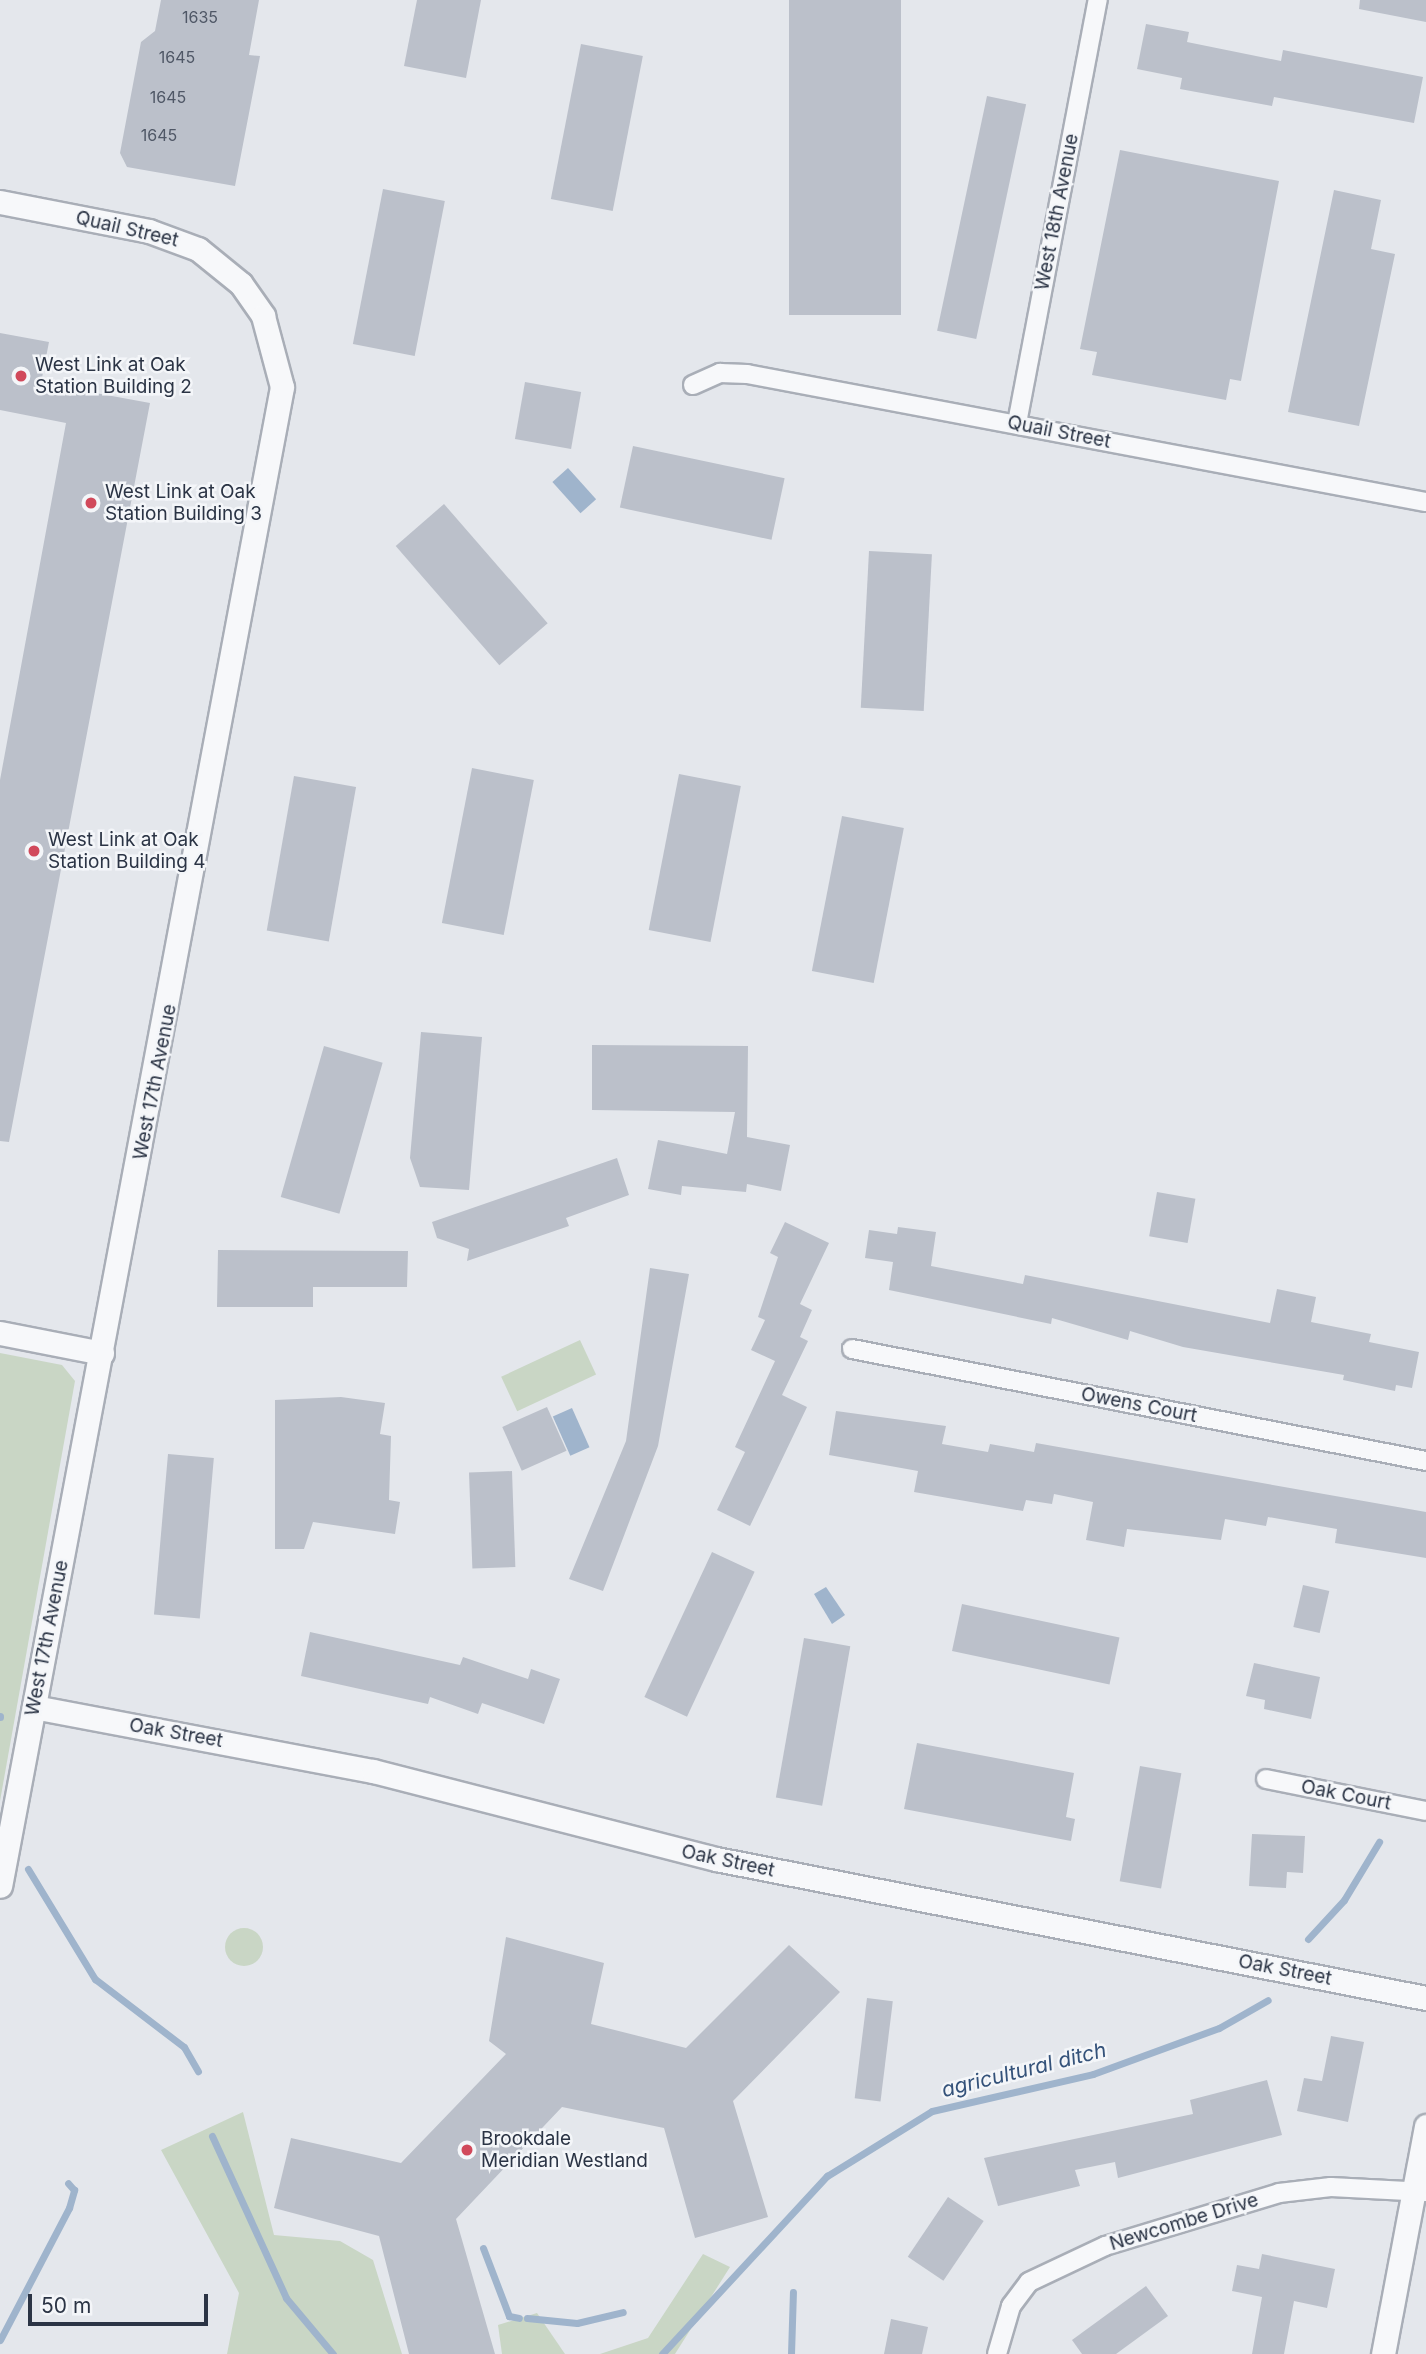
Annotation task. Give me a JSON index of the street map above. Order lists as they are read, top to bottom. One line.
{"streets":{"street":["West 18th Avenue","Quail Street","West 17th Avenue","Owens Court","Oak Street","Oak Court","Newcombe Drive"]},"crossings":[["West 18th Avenue","Quail Street"],["Quail Street","West 17th Avenue"],["West 17th Avenue","Oak Street"]],"water":["agricultural ditch"],"places":["West Link at Oak Station Building 2","West Link at Oak Station Building 3","West Link at Oak Station Building 4","Brookdale Meridian Westland"],"house_numbers":["1635","1645","1645","1645"],"scale_bar":"50 m"}
